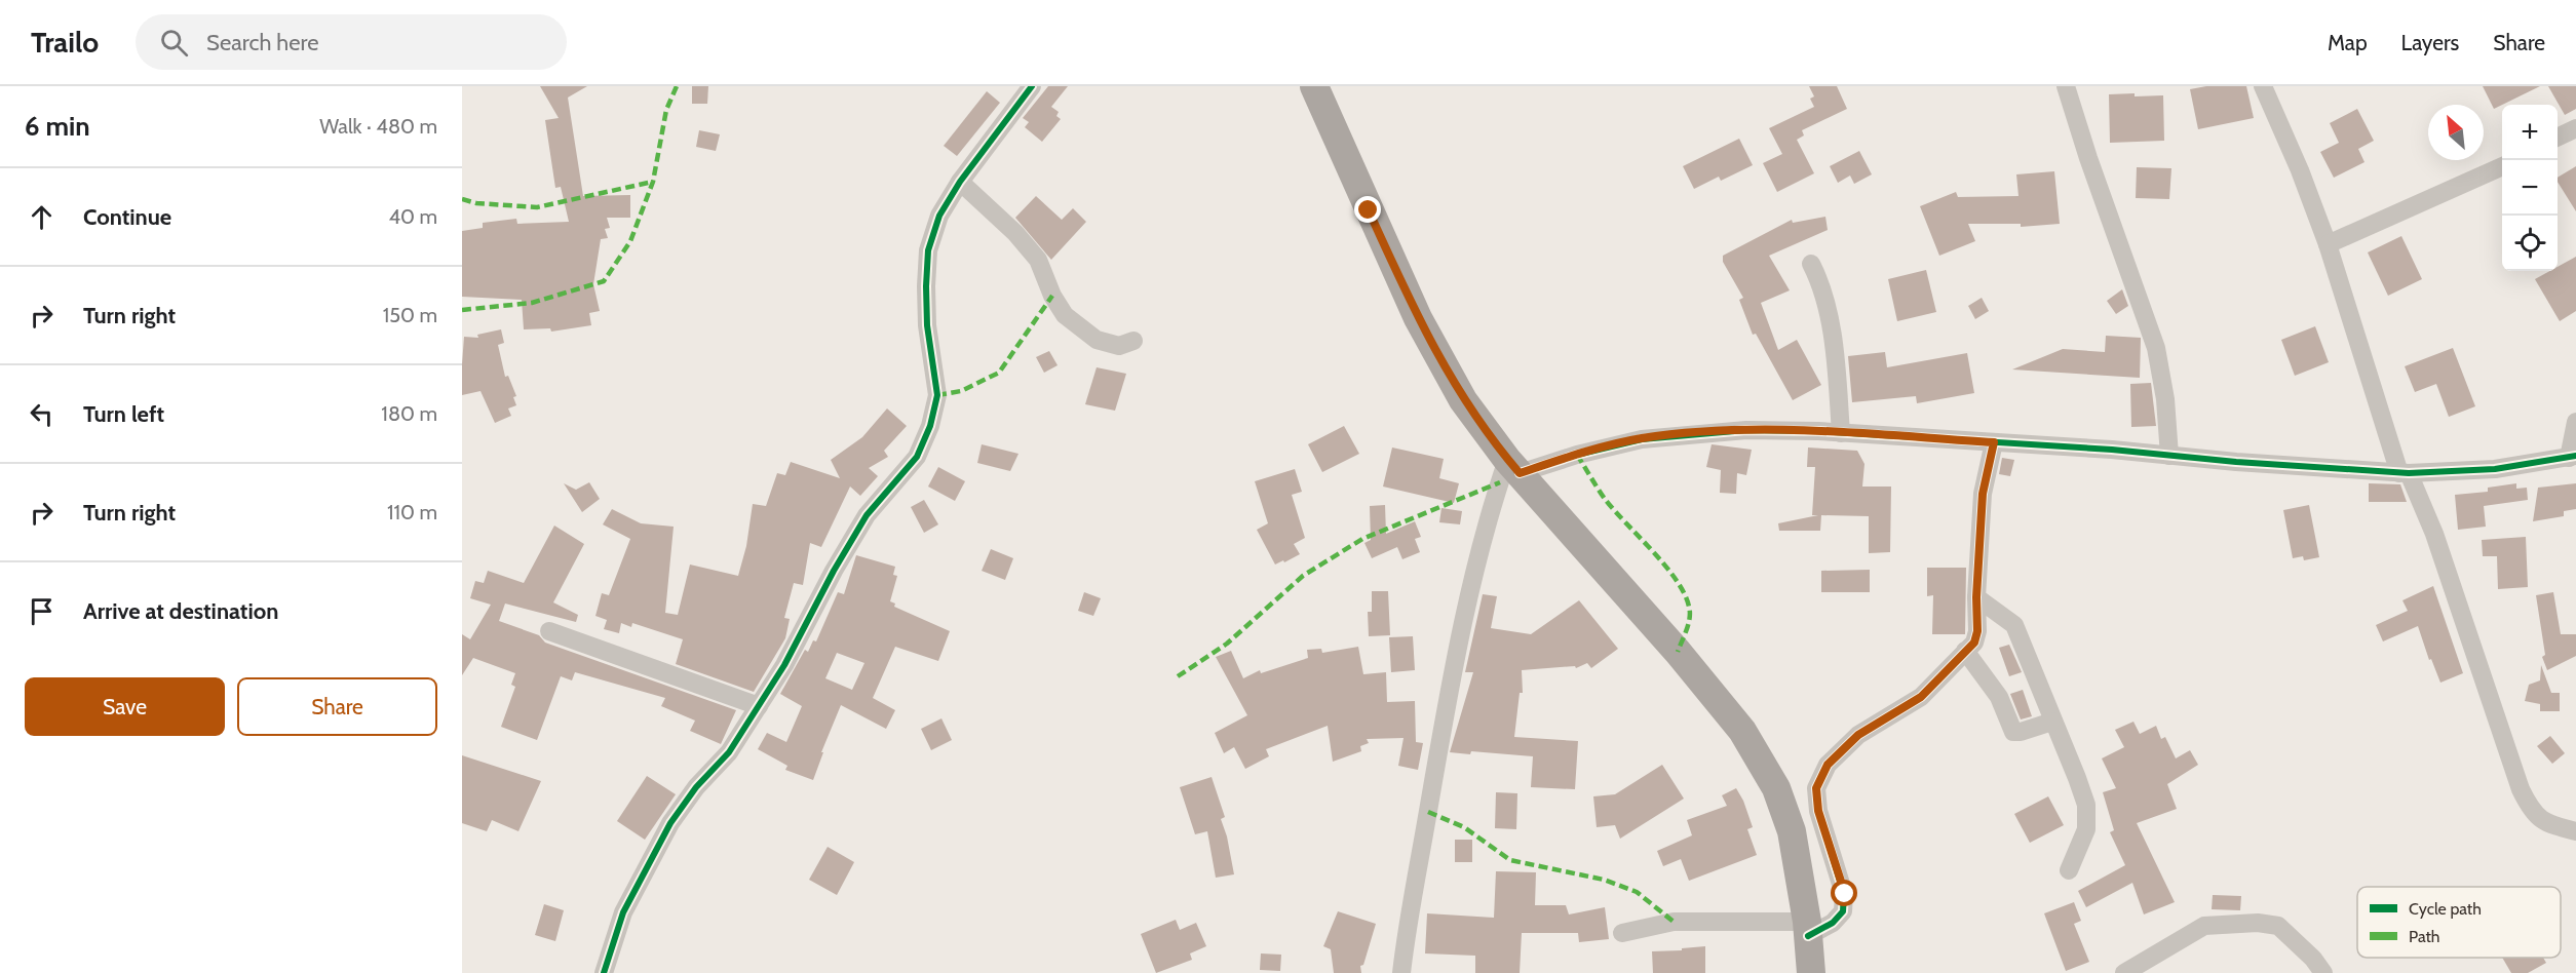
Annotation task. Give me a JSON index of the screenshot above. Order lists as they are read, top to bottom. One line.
{"legend":["Cycle path","Path"],"north":"top left","page":{"header":"Trailo","search":"Search here","nav":["Map","Layers","Share"],"heading":["6 min","Walk · 480 m"],"map_buttons":["+","−"],"list":[["Continue","40 m"],["Turn right","150 m"],["Turn left","180 m"],["Turn right","110 m"],"Arrive at destination"],"buttons":["Save","Share"]}}
